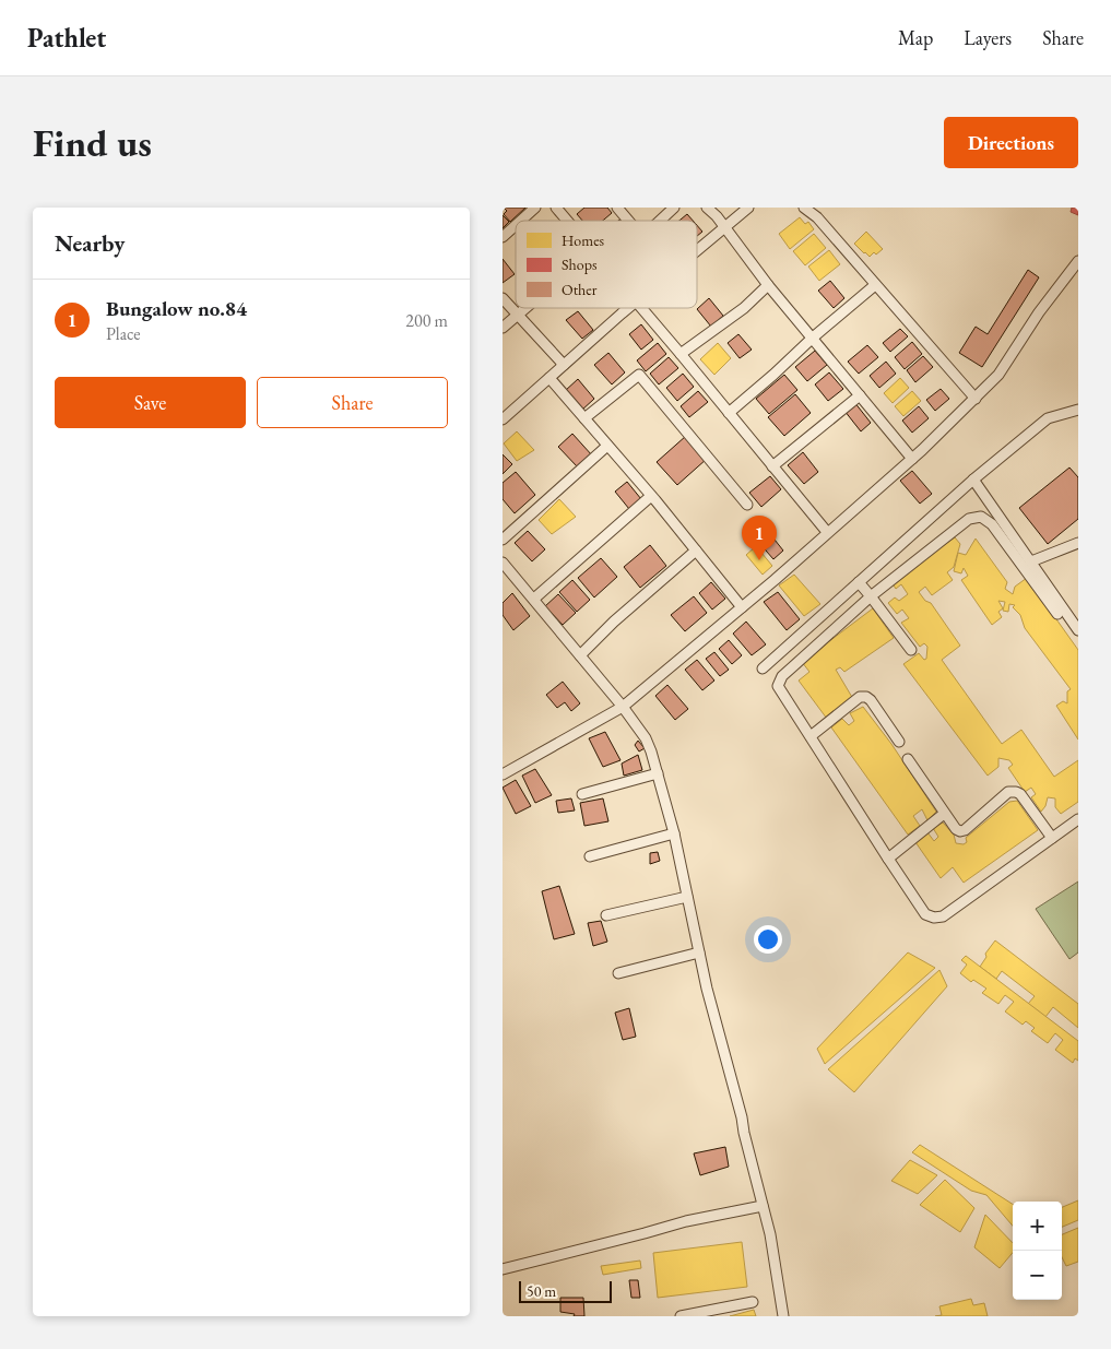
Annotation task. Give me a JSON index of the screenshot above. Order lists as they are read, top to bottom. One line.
{"legend":["Homes","Shops","Other"],"scale_bar":"50 m","page":{"header":"Pathlet","nav":["Map","Layers","Share"],"buttons":["Directions",["Save","Share"]],"title":"Find us","heading":"Nearby","list":[{"mark":"1","name":"Bungalow no.84","note":"Place","value":"200 m"}],"pins":"1","map_buttons":["+","−"],"scale":"50 m"}}
